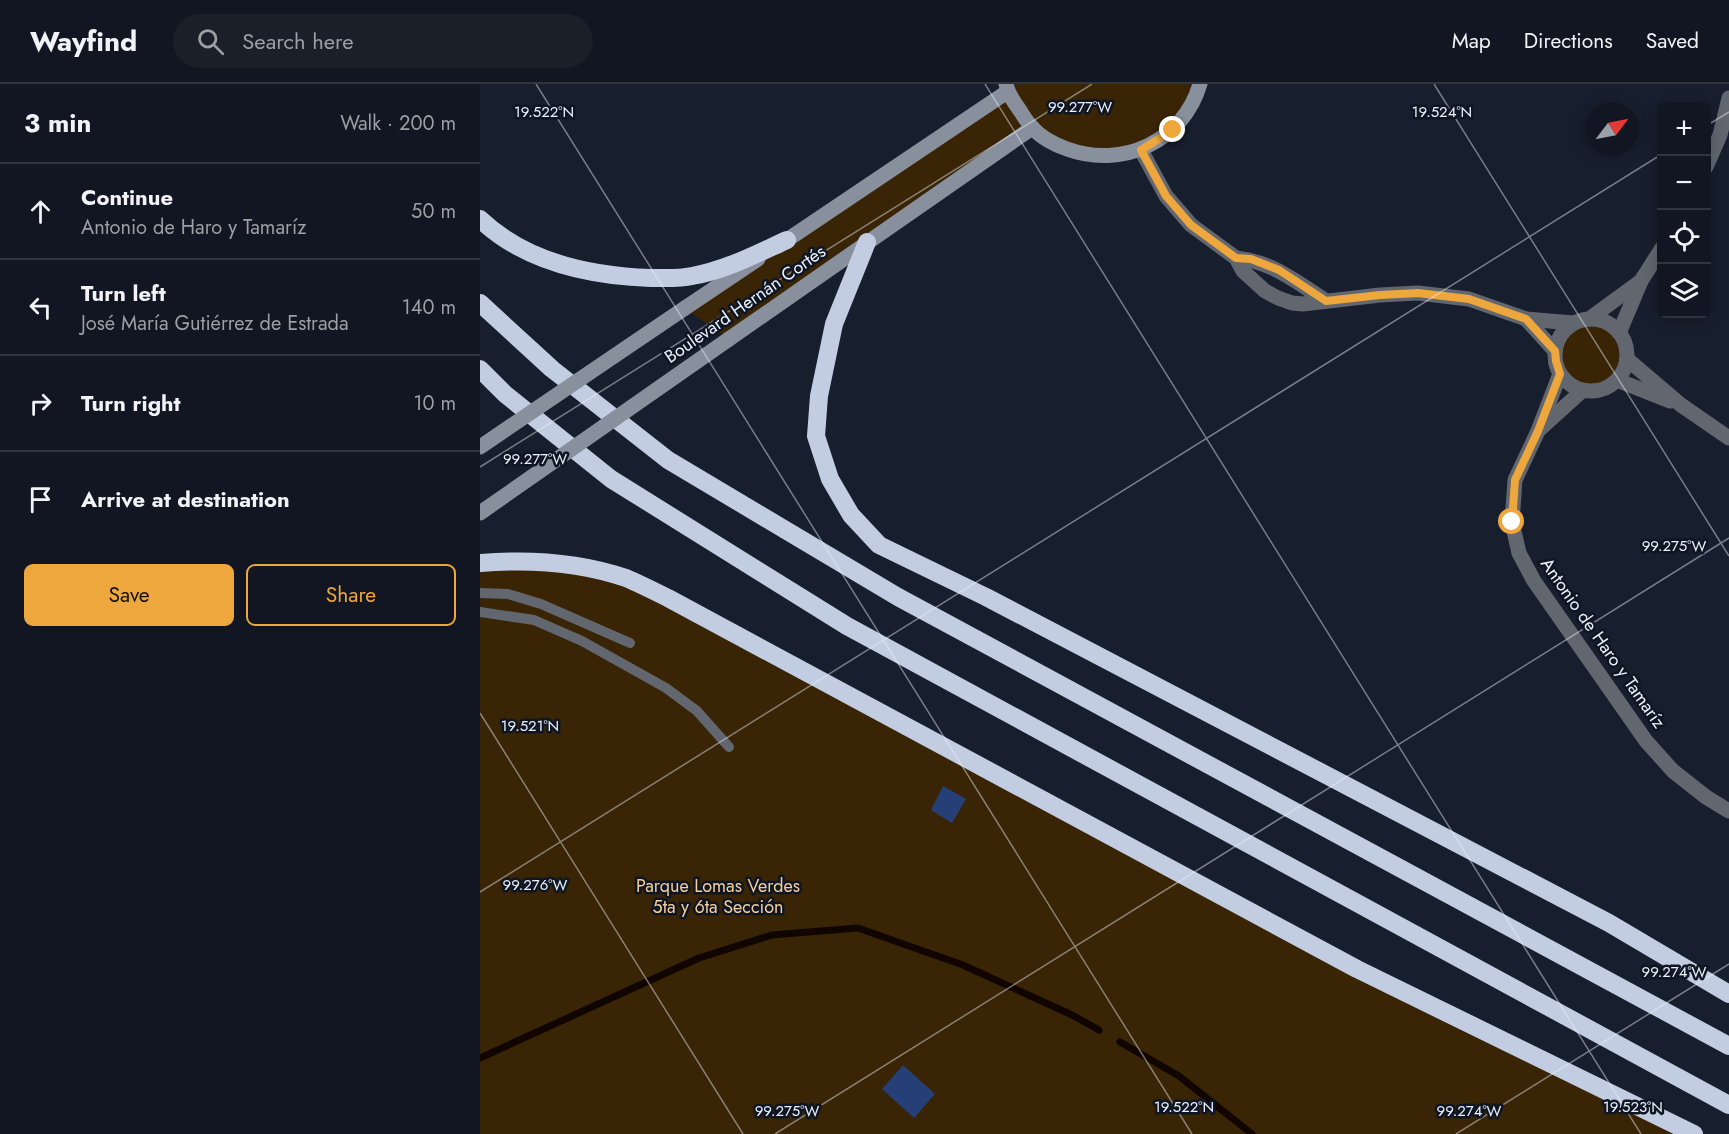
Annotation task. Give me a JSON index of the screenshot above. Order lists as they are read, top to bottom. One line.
{"streets":{"main road":["Boulevard Hernán Cortés"],"street":["Antonio de Haro y Tamaríz"]},"parks":["Parque Lomas Verdes 5ta y 6ta Sección"],"north":"top right","page":{"header":"Wayfind","search":"Search here","nav":["Map","Directions","Saved"],"heading":["3 min","Walk · 200 m"],"map_buttons":["+","−"],"list":[["Continue","Antonio de Haro y Tamaríz","50 m"],["Turn left","José María Gutiérrez de Estrada","140 m"],["Turn right","10 m"],"Arrive at destination"],"buttons":["Save","Share"]},"coordinates":["99.277°W","19.522°N","19.524°N","99.275°W","19.521°N","99.276°W","99.274°W","19.523°N"]}
